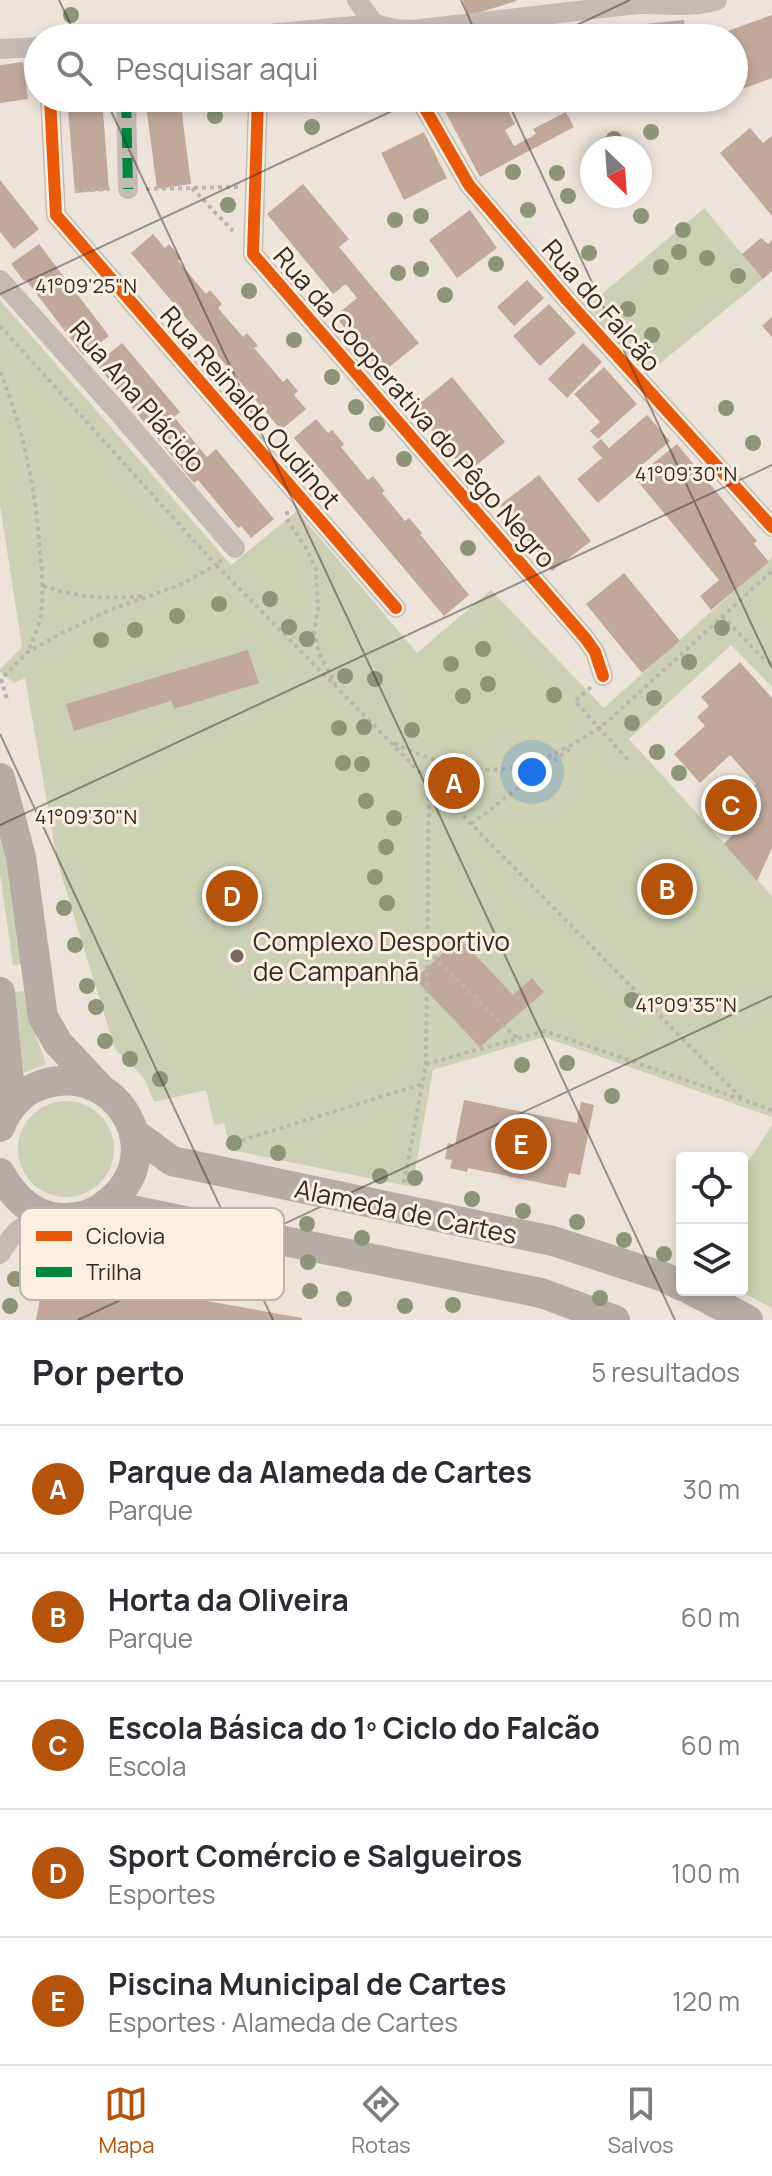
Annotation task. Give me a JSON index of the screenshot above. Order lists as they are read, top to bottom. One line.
{"streets":{"main road":["Alameda de Cartes"],"street":["Rua do Falcão","Rua Ana Plácido","Rua Reinaldo Oudinot","Rua da Cooperativa do Pêgo Negro"]},"places":["Complexo Desportivo de Campanhã"],"legend":["Ciclovia","Trilha"],"north":"bottom right","page":{"search":"Pesquisar aqui","pins":["A","C","B","D","E"],"heading":["Por perto","5 resultados"],"list":[{"mark":"A","name":"Parque da Alameda de Cartes","note":"Parque","value":"30 m"},{"mark":"B","name":"Horta da Oliveira","note":"Parque","value":"60 m"},{"mark":"C","name":"Escola Básica do 1º Ciclo do Falcão","note":"Escola","value":"60 m"},{"mark":"D","name":"Sport Comércio e Salgueiros","note":"Esportes","value":"100 m"},{"mark":"E","name":"Piscina Municipal de Cartes","note":"Esportes · Alameda de Cartes","value":"120 m"}],"nav":["Mapa","Rotas","Salvos"]},"coordinates":["41°09'25\"N","41°09'30\"N","41°09'35\"N"]}
